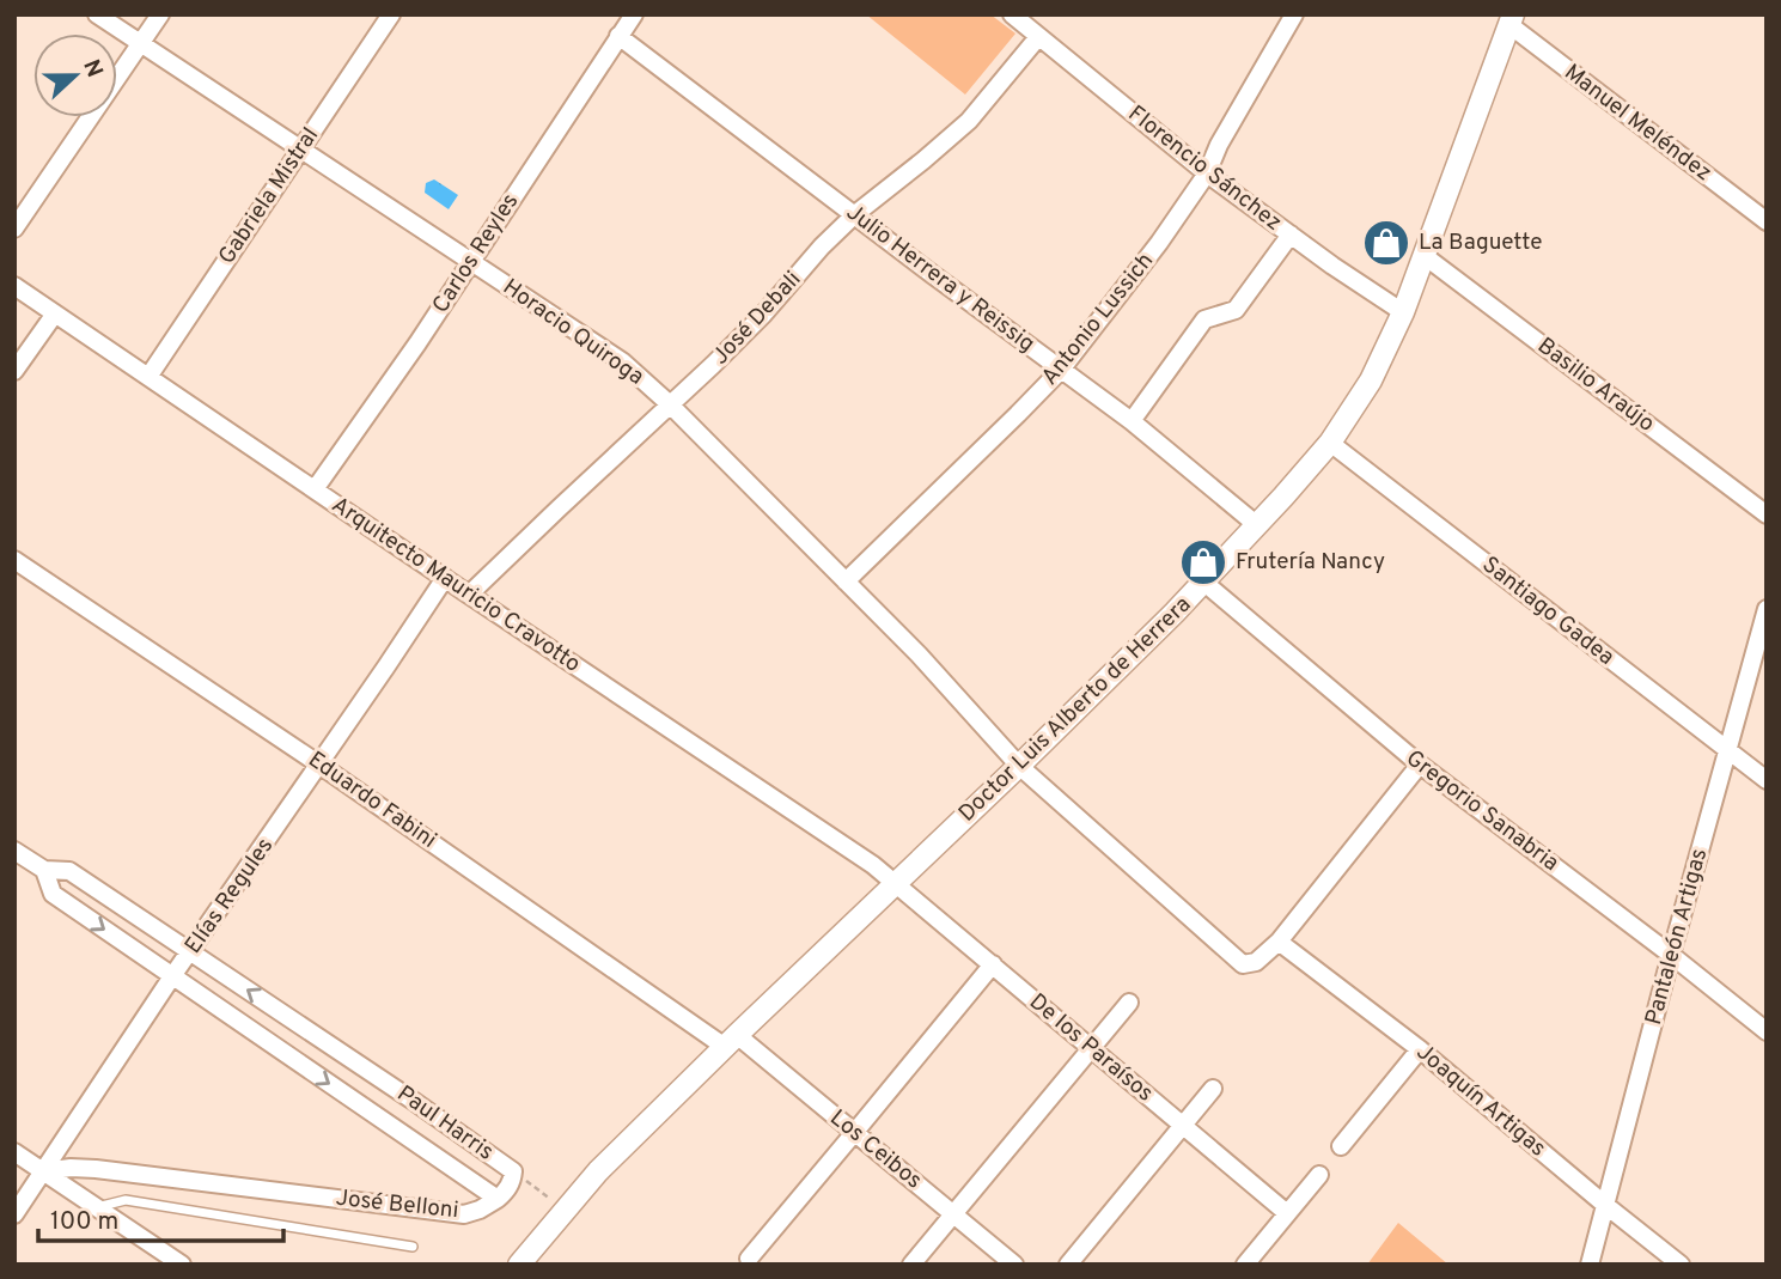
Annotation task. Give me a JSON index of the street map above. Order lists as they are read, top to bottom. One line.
{"streets":{"street":["Manuel Meléndez","Florencio Sánchez","Gabriela Mistral","Carlos Reyles","Julio Herrera y Reissig","José Debali","Antonio Lussich","Horacio Quiroga","Basilio Araújo","Arquitecto Mauricio Cravotto","Santiago Gadea","Doctor Luis Alberto de Herrera","Eduardo Fabini","Gregorio Sanabria","Elías Regules","Pantaleón Artigas","De los Paraísos","Joaquín Artigas","Paul Harris","Los Ceibos","José Belloni"]},"crossings":[["Manuel Meléndez","Doctor Luis Alberto de Herrera"],["Florencio Sánchez","José Debali"],["Florencio Sánchez","Antonio Lussich"],["Florencio Sánchez","Doctor Luis Alberto de Herrera"],["Gabriela Mistral","Horacio Quiroga"],["Gabriela Mistral","Arquitecto Mauricio Cravotto"],["Carlos Reyles","Julio Herrera y Reissig"],["Carlos Reyles","Horacio Quiroga"],["Carlos Reyles","Arquitecto Mauricio Cravotto"],["Julio Herrera y Reissig","José Debali"],["Julio Herrera y Reissig","Antonio Lussich"],["Julio Herrera y Reissig","Doctor Luis Alberto de Herrera"],["José Debali","Horacio Quiroga"],["José Debali","Arquitecto Mauricio Cravotto"],["Antonio Lussich","Horacio Quiroga"],["Horacio Quiroga","Doctor Luis Alberto de Herrera"],["Basilio Araújo","Doctor Luis Alberto de Herrera"],["Arquitecto Mauricio Cravotto","Doctor Luis Alberto de Herrera"],["Arquitecto Mauricio Cravotto","Elías Regules"],["Arquitecto Mauricio Cravotto","De los Paraísos"],["Santiago Gadea","Doctor Luis Alberto de Herrera"],["Santiago Gadea","Pantaleón Artigas"],["Doctor Luis Alberto de Herrera","Eduardo Fabini"],["Doctor Luis Alberto de Herrera","Gregorio Sanabria"],["Doctor Luis Alberto de Herrera","De los Paraísos"],["Doctor Luis Alberto de Herrera","Los Ceibos"],["Eduardo Fabini","Elías Regules"],["Eduardo Fabini","Los Ceibos"],["Gregorio Sanabria","Pantaleón Artigas"],["Elías Regules","Paul Harris"],["Elías Regules","José Belloni"],["Pantaleón Artigas","Joaquín Artigas"],["Paul Harris","José Belloni"]],"places":{"shop":["La Baguette","Frutería Nancy"]},"scale_bar":"100 m","north":"right"}
